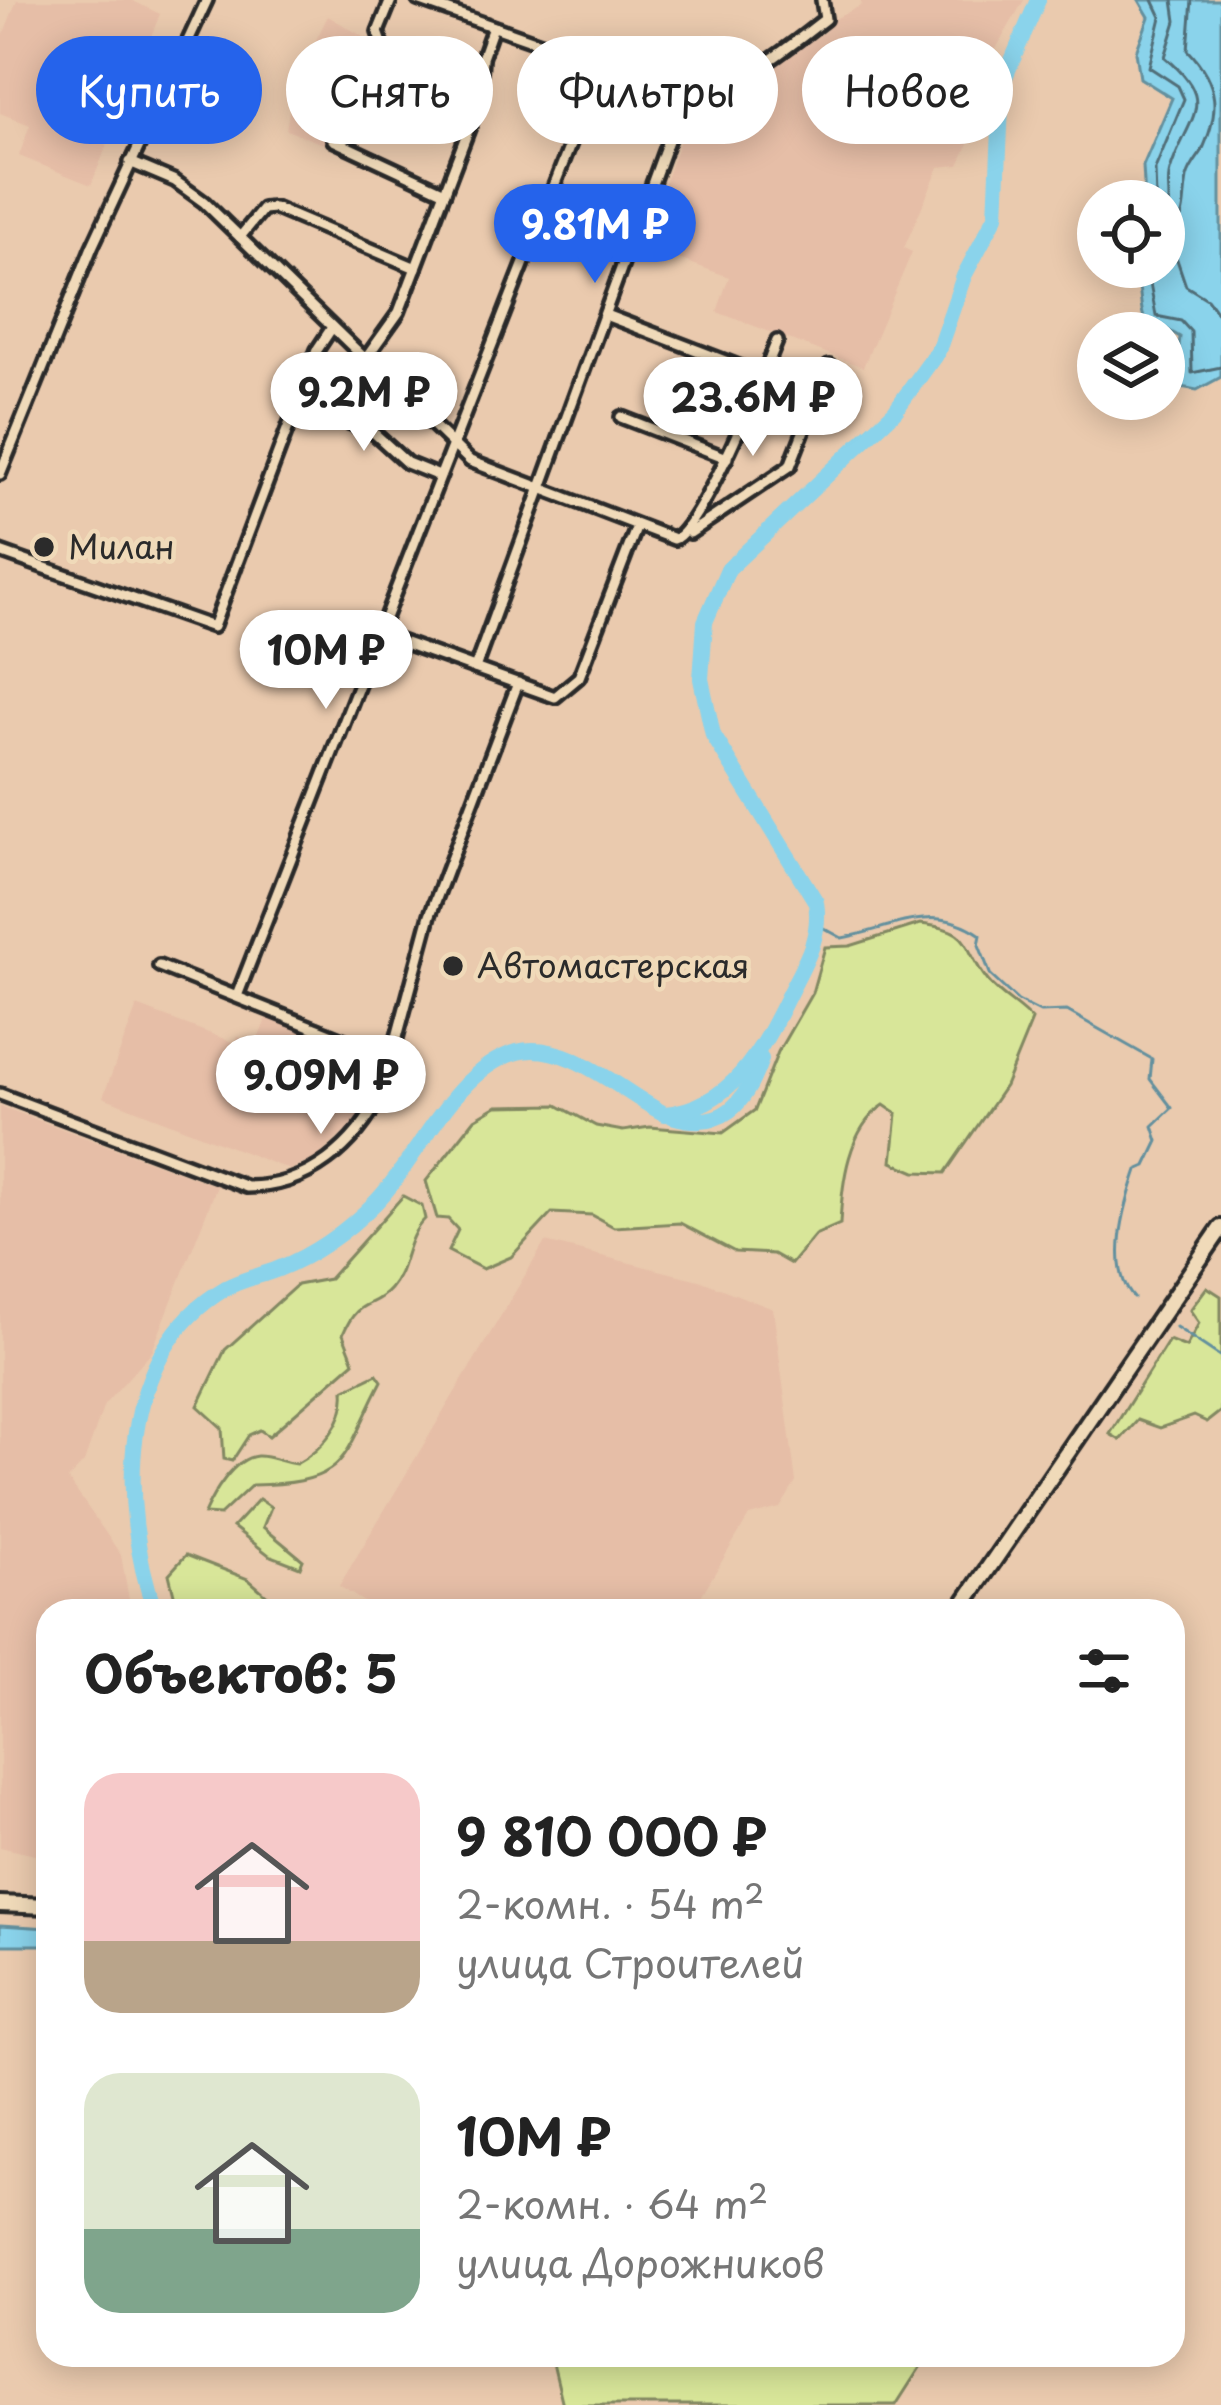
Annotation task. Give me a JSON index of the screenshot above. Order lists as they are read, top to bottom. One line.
{"places":["Милан","Автомастерская"],"page":{"chip":["Купить","Снять","Фильтры","Новое"],"price":["9.81M ₽","9.2M ₽","23.6M ₽","10M ₽","9.09M ₽"],"heading":"Объектов: 5","list":[{"name":"9 810 000 ₽","note":"2-комн. · 54 m² · улица Строителей"},{"name":"10M ₽","note":"2-комн. · 64 m² · улица Дорожников"}]}}
